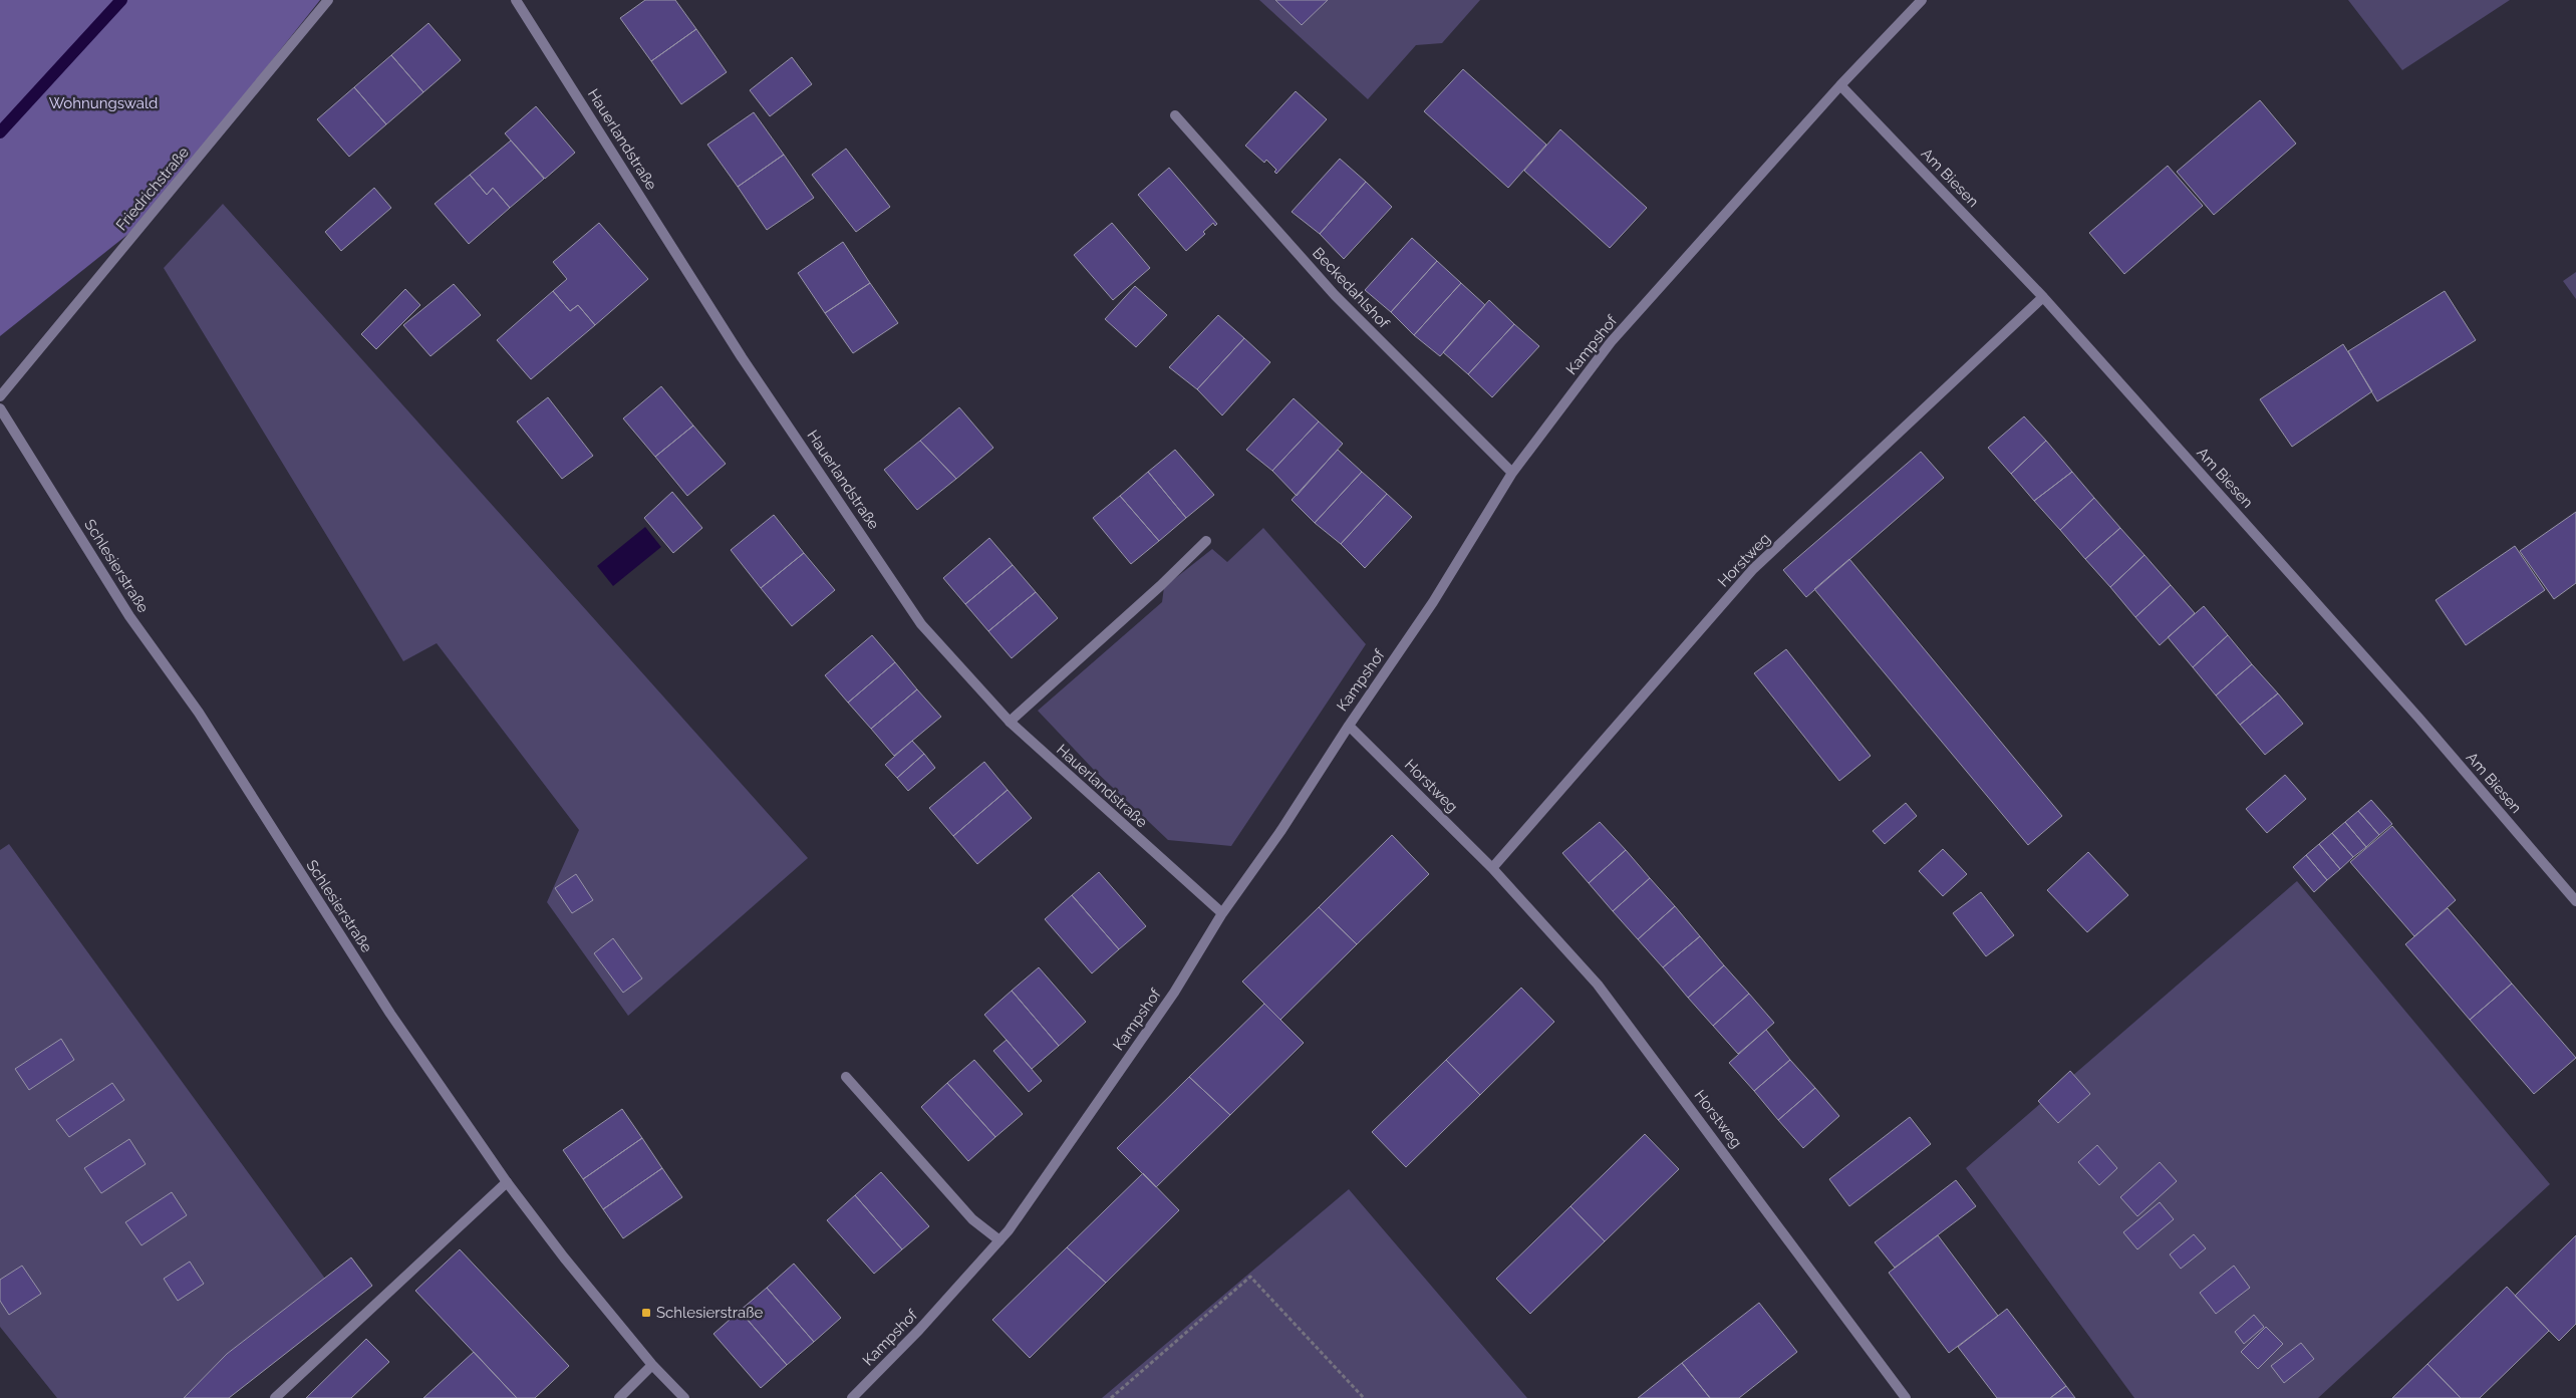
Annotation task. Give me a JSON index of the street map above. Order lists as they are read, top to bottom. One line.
{"streets":{"street":["Hauerlandstraße","Am Biesen","Friedrichstraße","Beckedahlshof","Kampshof","Horstweg","Schlesierstraße"]},"crossings":[["Hauerlandstraße","Kampshof"],["Am Biesen","Kampshof"],["Am Biesen","Horstweg"],["Beckedahlshof","Kampshof"],["Kampshof","Horstweg"]],"parks":["Wohnungswald"],"places":{"transit":["Schlesierstraße"]}}
